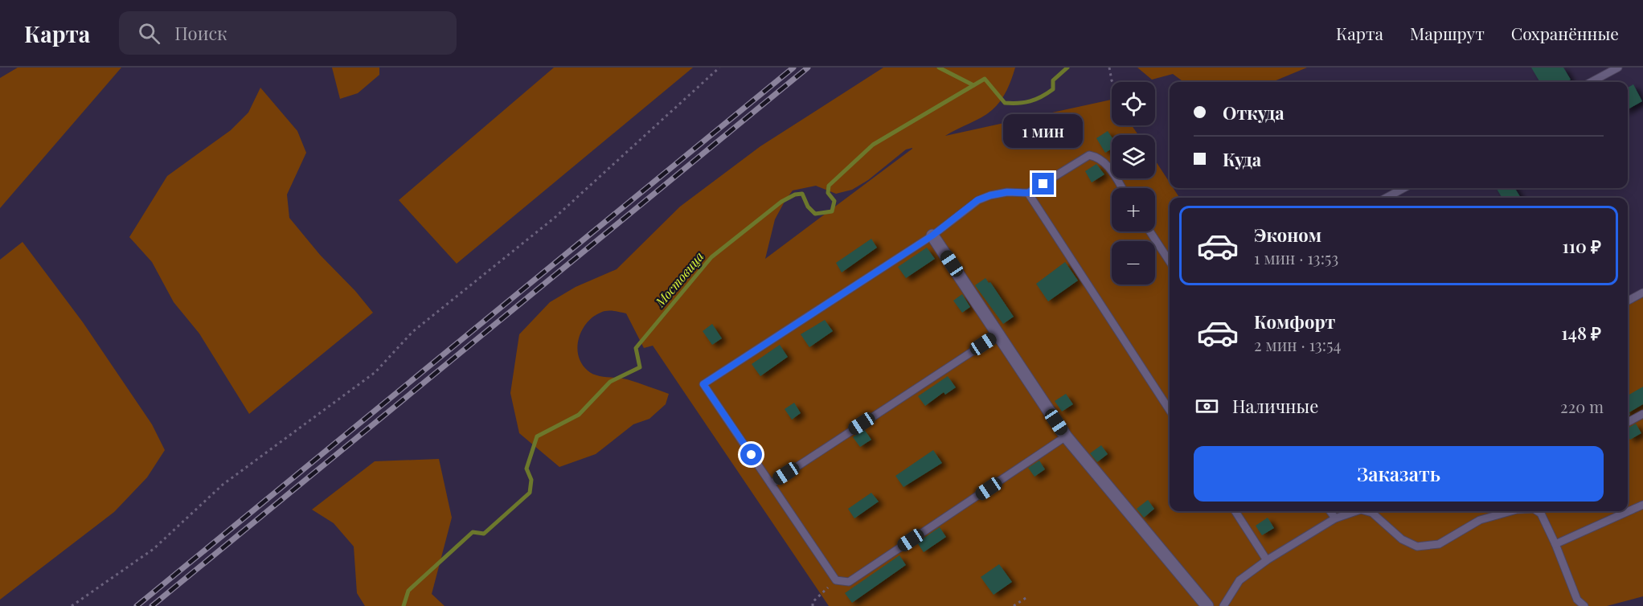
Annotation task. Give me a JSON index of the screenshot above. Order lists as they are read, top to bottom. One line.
{"water":["Мостовица"],"page":{"header":"Карта","search":"Поиск","nav":["Карта","Маршрут","Сохранённые"],"map_buttons":["+","−"],"banner":["Откуда","Куда"],"bubble":"1 мин","list":[{"name":"Эконом","note":"1 мин · 13:53","value":"110 ₽"},{"name":"Комфорт","note":"2 мин · 13:54","value":"148 ₽"}],"pay":["Наличные","220 m"],"buttons":"Заказать"}}
